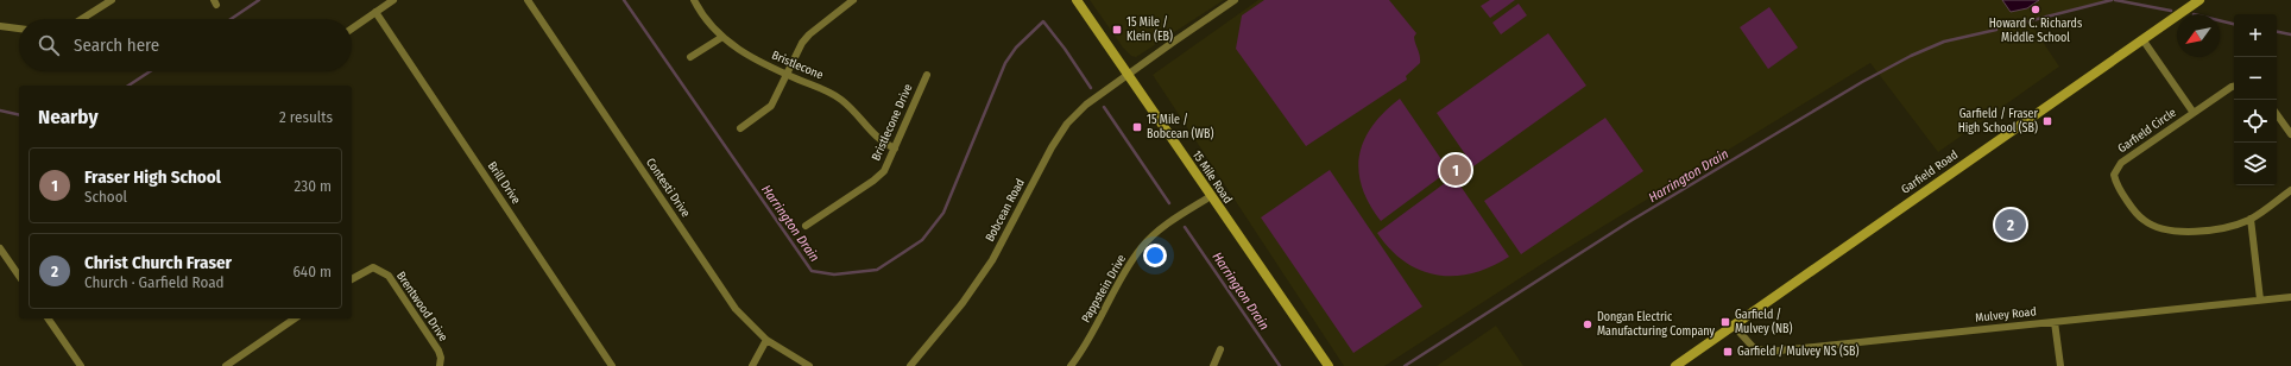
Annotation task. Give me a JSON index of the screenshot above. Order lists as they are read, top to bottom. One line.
{"streets":{"main road":["Garfield Road","15 Mile Road"],"street":["Bristlecone","Bristlecone Drive","Garfield Circle","Brill Drive","Contesti Drive","Bobcean Road","Pappstein Drive","Brentwood Drive","Mulvey Road"]},"crossings":[["Bristlecone","Bristlecone Drive"],["Garfield Circle","Garfield Road"],["Garfield Road","Mulvey Road"],["15 Mile Road","Bobcean Road"],["15 Mile Road","Pappstein Drive"]],"water":["Harrington Drain"],"places":{"other":["Howard C. Richards Middle School","Dongan Electric Manufacturing Company"],"transit":["15 Mile / Klein (EB)","Garfield / Fraser High School (SB)","15 Mile / Bobcean (WB)","Garfield / Mulvey (NB)","Garfield / Mulvey NS (SB)"]},"north":"bottom left","page":{"map_buttons":["+","−"],"search":"Search here","heading":["Nearby","2 results"],"list":[{"mark":"1","name":"Fraser High School","note":"School","value":"230 m"},{"mark":"2","name":"Christ Church Fraser","note":"Church · Garfield Road","value":"640 m"}],"pins":["1","2"]}}
